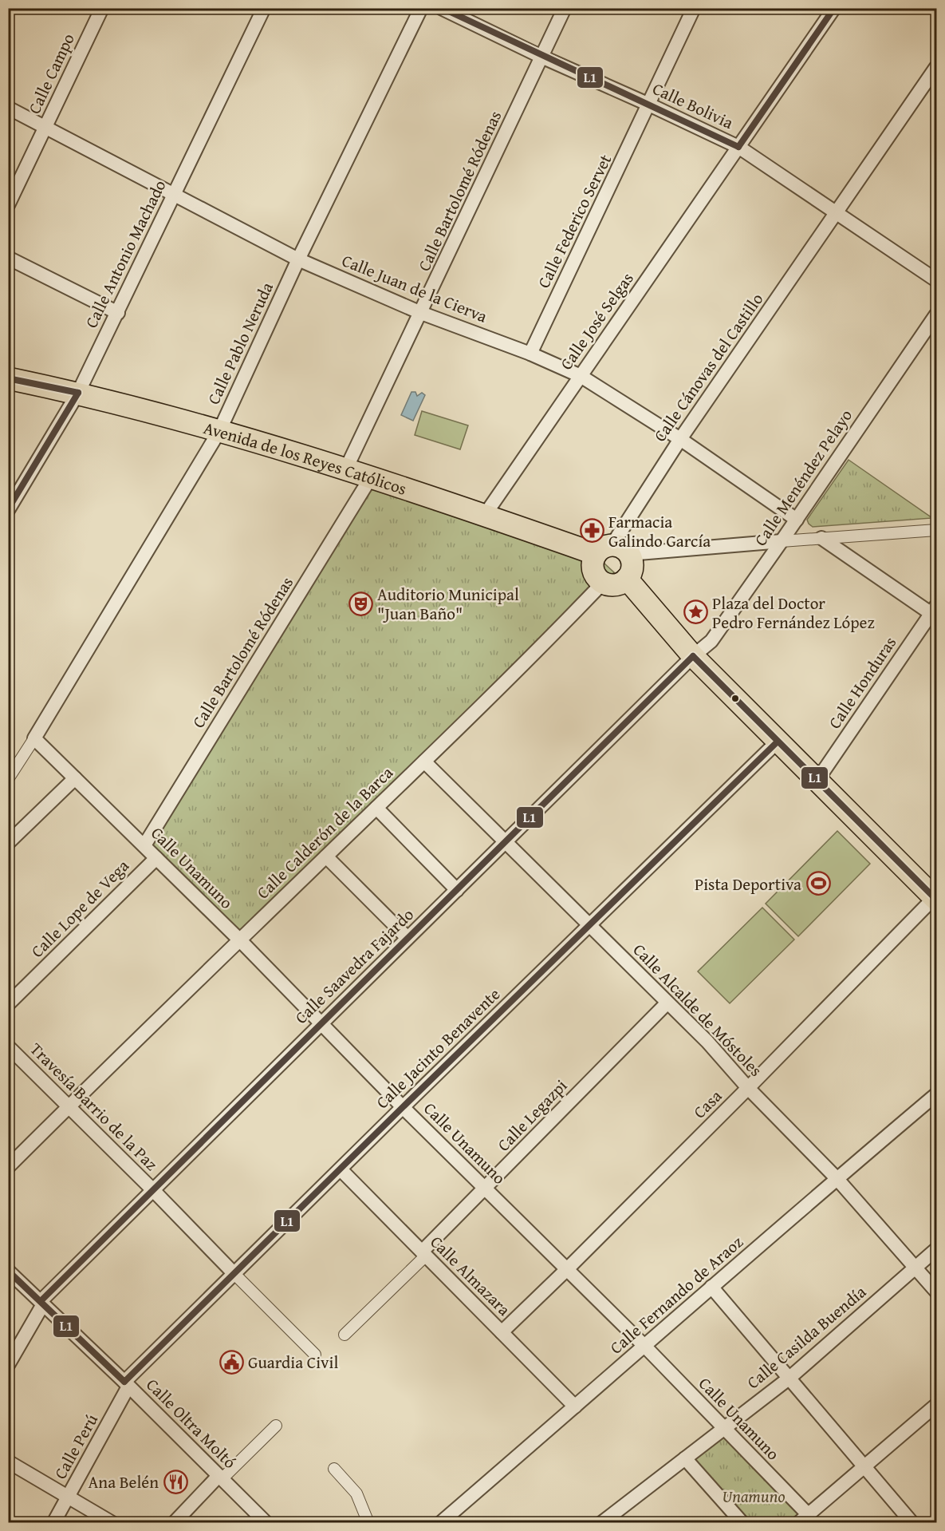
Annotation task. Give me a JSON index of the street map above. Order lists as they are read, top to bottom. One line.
{"streets":{"main road":["Avenida de los Reyes Católicos"],"street":["Calle Campo","Calle Bolivia","Calle Bartolomé Ródenas","Calle Federico Servet","Calle Antonio Machado","Calle Juan de la Cierva","Calle José Selgas","Calle Pablo Neruda","Calle Cánovas del Castillo","Calle Menéndez Pelayo","Calle Honduras","Calle Calderón de la Barca","Calle Unamuno","Calle Lope de Vega","Calle Saavedra Fajardo","Calle Alcalde de Móstoles","Calle Jacinto Benavente","Casa","Travesía Barrio de la Paz","Calle Legazpi","Calle Almazara","Calle Fernando de Araoz","Calle Casilda Buendía","Calle Oltra Moltó","Calle Perú"]},"crossings":[["Calle Campo","Calle Juan de la Cierva"],["Calle Bolivia","Calle Bartolomé Ródenas"],["Calle Bolivia","Calle Federico Servet"],["Calle Bolivia","Calle José Selgas"],["Calle Bolivia","Calle Cánovas del Castillo"],["Calle Bartolomé Ródenas","Calle Juan de la Cierva"],["Calle Bartolomé Ródenas","Avenida de los Reyes Católicos"],["Calle Bartolomé Ródenas","Calle Unamuno"],["Calle Federico Servet","Calle Juan de la Cierva"],["Calle Antonio Machado","Calle Juan de la Cierva"],["Calle Antonio Machado","Avenida de los Reyes Católicos"],["Calle Juan de la Cierva","Calle José Selgas"],["Calle Juan de la Cierva","Calle Pablo Neruda"],["Calle Juan de la Cierva","Calle Cánovas del Castillo"],["Calle Juan de la Cierva","Calle Menéndez Pelayo"],["Calle José Selgas","Avenida de los Reyes Católicos"],["Calle Pablo Neruda","Avenida de los Reyes Católicos"],["Calle Pablo Neruda","Calle Unamuno"],["Calle Cánovas del Castillo","Avenida de los Reyes Católicos"],["Calle Cánovas del Castillo","Calle Calderón de la Barca"],["Avenida de los Reyes Católicos","Calle Calderón de la Barca"],["Calle Menéndez Pelayo","Calle Saavedra Fajardo"],["Calle Calderón de la Barca","Calle Unamuno"],["Calle Calderón de la Barca","Calle Alcalde de Móstoles"],["Calle Calderón de la Barca","Travesía Barrio de la Paz"],["Calle Unamuno","Calle Lope de Vega"],["Calle Unamuno","Calle Saavedra Fajardo"],["Calle Unamuno","Calle Jacinto Benavente"],["Calle Unamuno","Casa"],["Calle Unamuno","Calle Legazpi"],["Calle Unamuno","Calle Fernando de Araoz"],["Calle Unamuno","Calle Casilda Buendía"],["Calle Saavedra Fajardo","Calle Alcalde de Móstoles"],["Calle Saavedra Fajardo","Travesía Barrio de la Paz"],["Calle Saavedra Fajardo","Calle Oltra Moltó"],["Calle Alcalde de Móstoles","Calle Jacinto Benavente"],["Calle Alcalde de Móstoles","Casa"],["Calle Alcalde de Móstoles","Calle Legazpi"],["Calle Alcalde de Móstoles","Calle Fernando de Araoz"],["Calle Alcalde de Móstoles","Calle Casilda Buendía"],["Calle Jacinto Benavente","Travesía Barrio de la Paz"],["Calle Jacinto Benavente","Calle Almazara"],["Calle Jacinto Benavente","Calle Oltra Moltó"],["Calle Jacinto Benavente","Calle Perú"],["Casa","Calle Almazara"],["Calle Legazpi","Calle Almazara"],["Calle Almazara","Calle Fernando de Araoz"],["Calle Oltra Moltó","Calle Perú"]],"parks":["Unamuno"],"places":{"pharmacy":["Farmacia Galindo García"],"theatre":["Auditorio Municipal \"Juan Baño\""],"place":["Plaza del Doctor Pedro Fernández López"],"sports":["Pista Deportiva"],"public building":["Guardia Civil"],"restaurant":["Ana Belén"]},"lines":["transit line L1"]}
